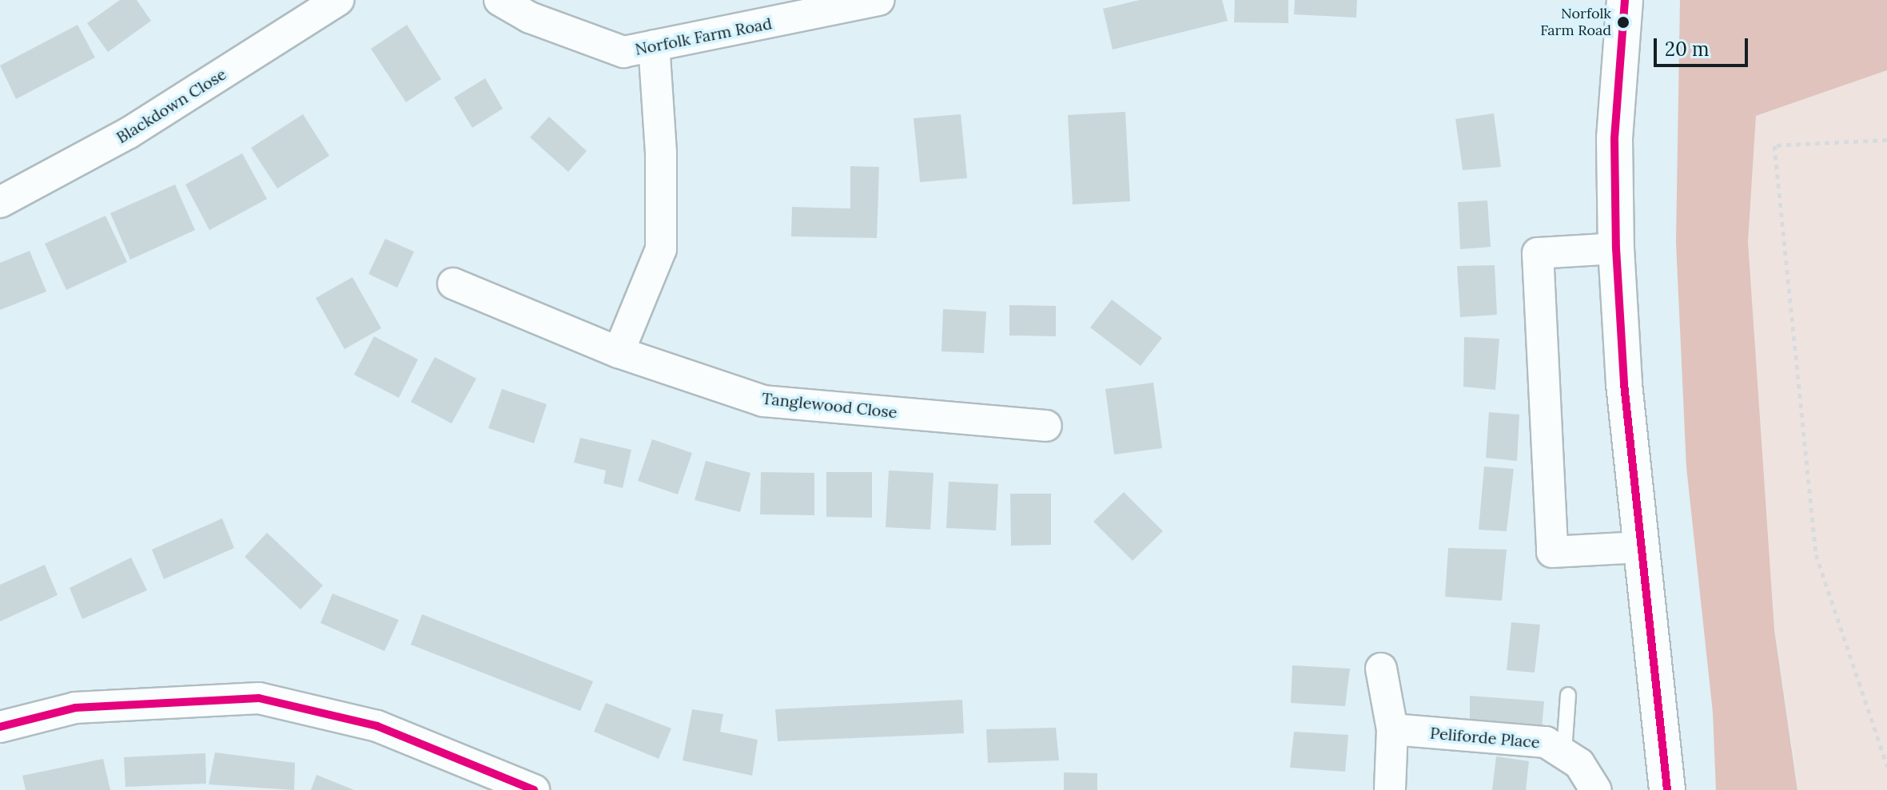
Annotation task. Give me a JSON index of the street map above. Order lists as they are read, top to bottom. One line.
{"streets":{"street":["Norfolk Farm Road","Blackdown Close","Tanglewood Close","Peliforde Place"]},"places":["Norfolk Farm Road"],"scale_bar":"20 m"}
